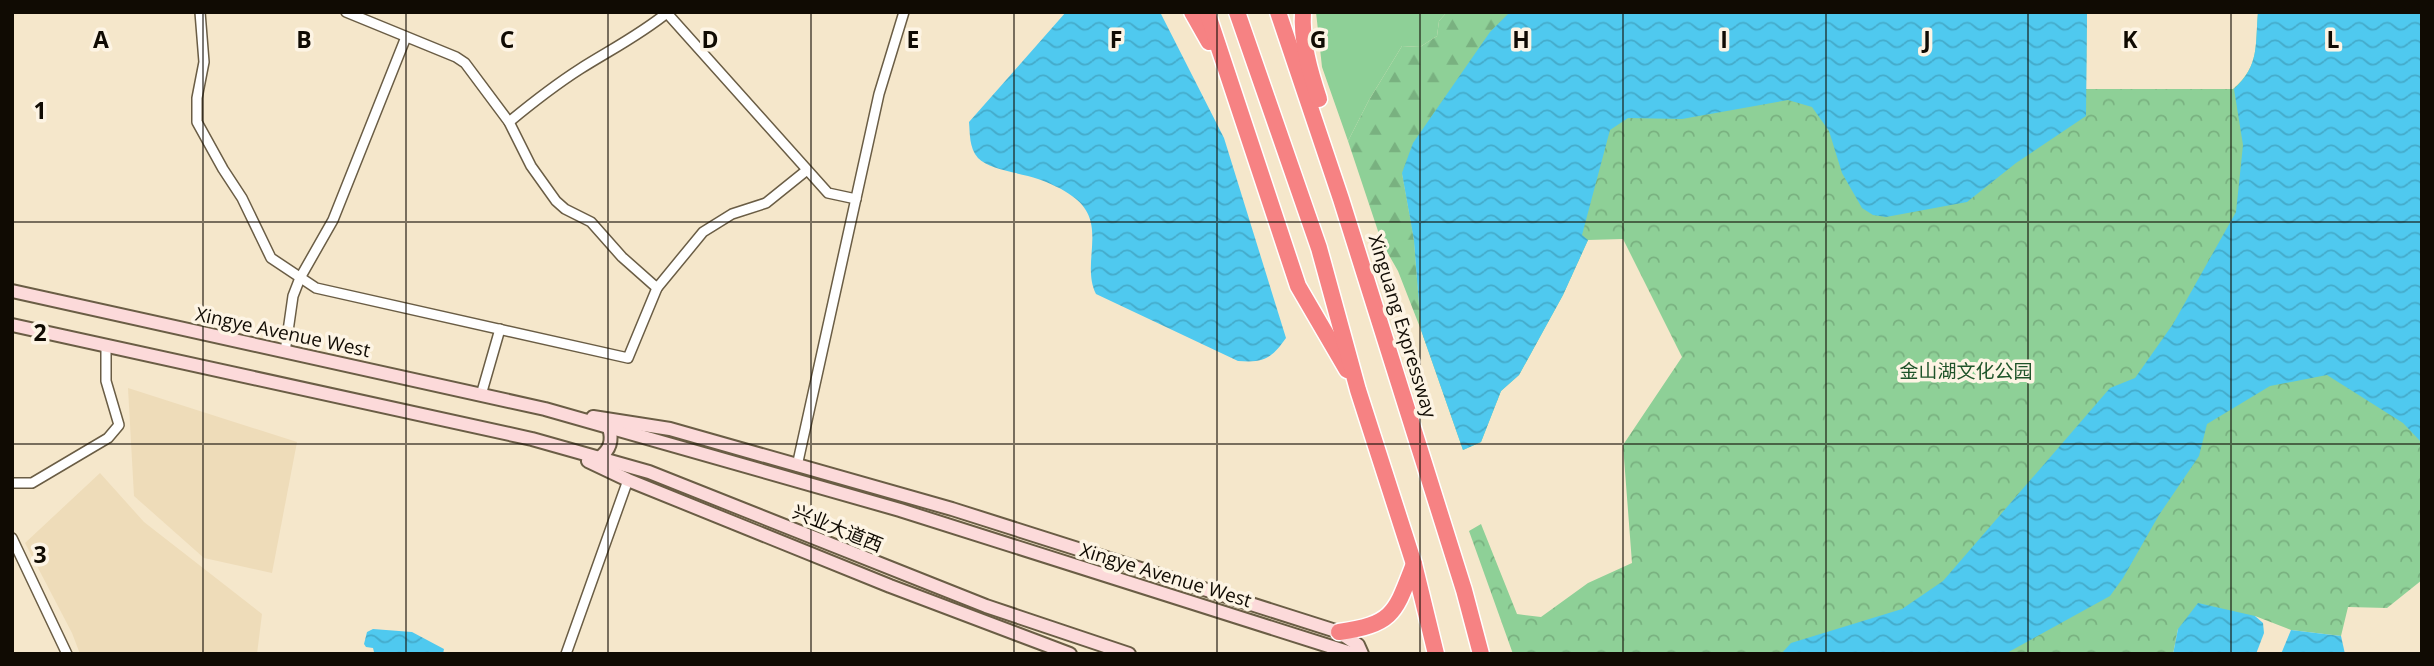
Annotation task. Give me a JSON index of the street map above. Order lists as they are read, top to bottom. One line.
{"streets":{"highway":["Xinguang Expressway"],"main road":["Xingye Avenue West","兴业大道西"]},"crossings":[["Xingye Avenue West","兴业大道西"]],"parks":["金山湖文化公园"],"grid":{"columns":["A","B","C","D","E","F","G","H","I","J","K","L"],"rows":["1","2","3"]}}
